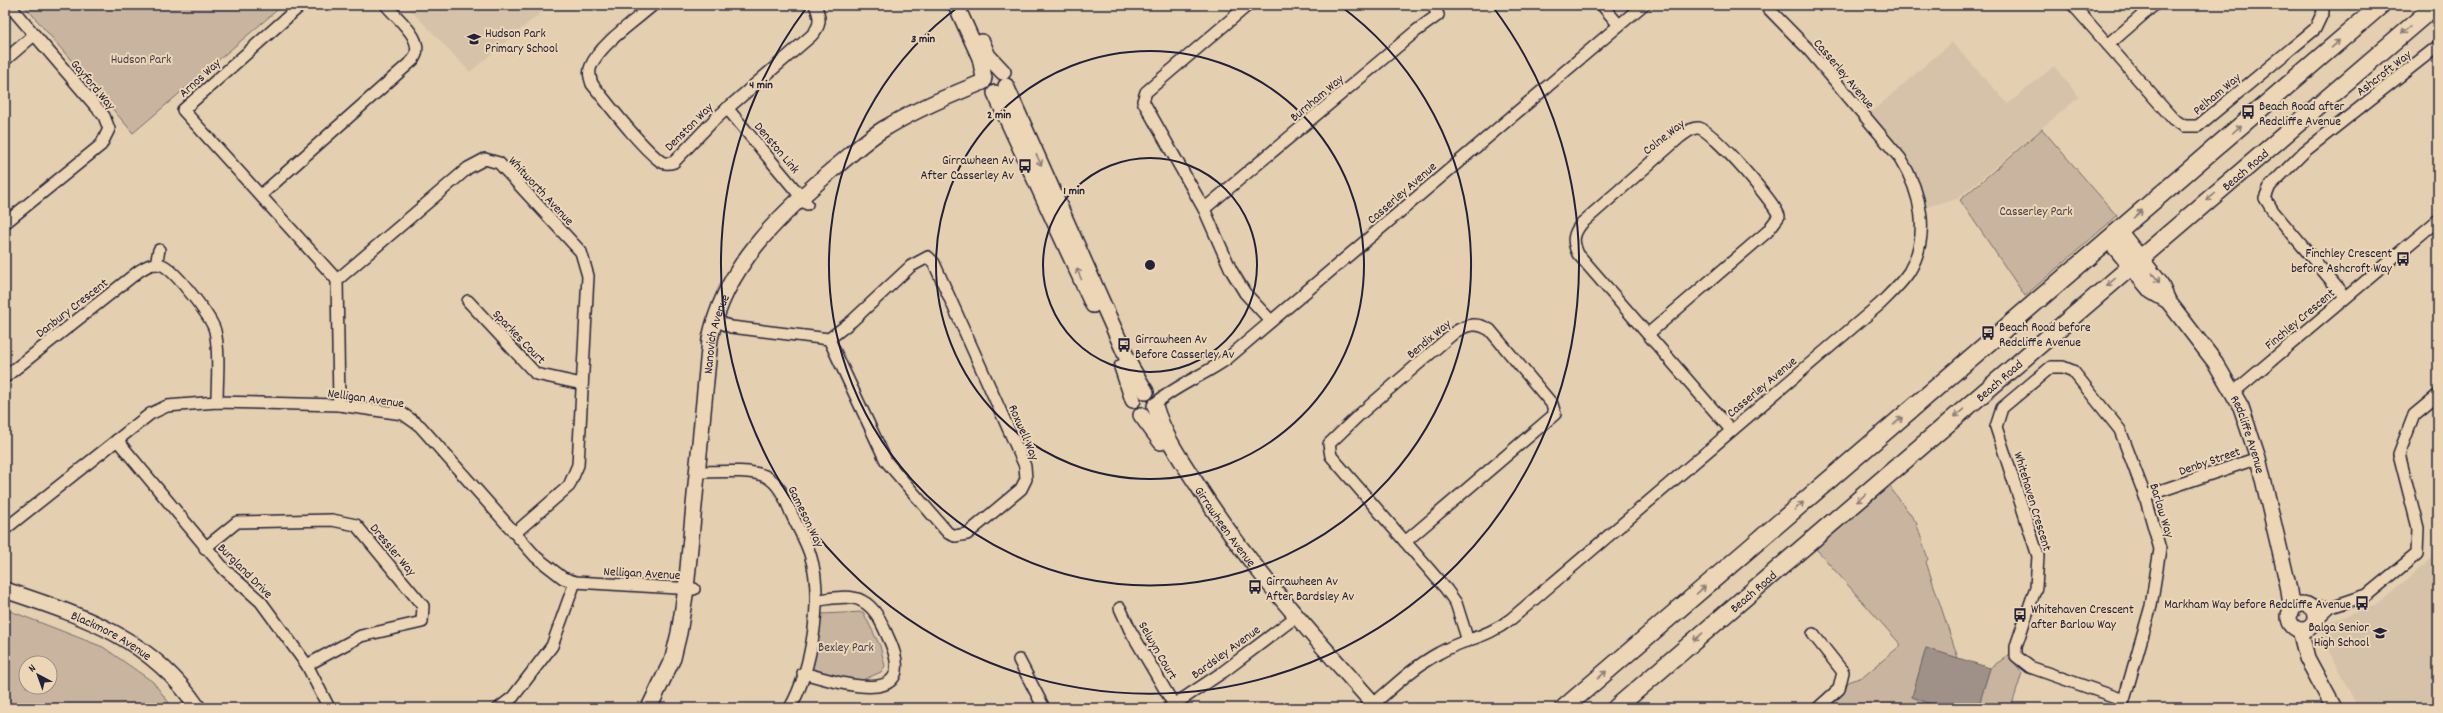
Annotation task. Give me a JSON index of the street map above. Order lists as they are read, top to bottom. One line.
{"streets":{"main road":["Beach Road"],"street":["Ashcroft Way","Casserley Avenue","Arnos Way","Gayford Way","Pelham Way","Burnham Way","Denston Way","Colne Way","Denston Link","Whitworth Avenue","Danbury Crescent","Finchley Crescent","Nanovich Avenue","Sparkes Court","Bendix Way","Nelligan Avenue","Roxwell Way","Redcliffe Avenue","Denby Street","Whitehaven Crescent","Barlow Way","Gameson Way","Girrawheen Avenue","Dressler Way","Burgland Drive","Blackmore Avenue","Selwyn Court","Bardsley Avenue"]},"crossings":[["Ashcroft Way","Finchley Crescent"],["Casserley Avenue","Colne Way"],["Casserley Avenue","Bendix Way"],["Casserley Avenue","Girrawheen Avenue"],["Arnos Way","Whitworth Avenue"],["Denston Way","Denston Link"],["Denston Link","Nanovich Avenue"],["Beach Road","Redcliffe Avenue"],["Whitworth Avenue","Sparkes Court"],["Whitworth Avenue","Nelligan Avenue"],["Finchley Crescent","Redcliffe Avenue"],["Nanovich Avenue","Nelligan Avenue"],["Nanovich Avenue","Gameson Way"],["Nanovich Avenue","Girrawheen Avenue"],["Nelligan Avenue","Burgland Drive"],["Redcliffe Avenue","Denby Street"],["Denby Street","Barlow Way"],["Whitehaven Crescent","Barlow Way"],["Girrawheen Avenue","Bardsley Avenue"],["Dressler Way","Burgland Drive"],["Selwyn Court","Bardsley Avenue"]],"parks":["Hudson Park","Casserley Park","Bexley Park"],"places":{"school or university":["Hudson Park Primary School","Balga Senior High School"],"bus stop":["Beach Road after Redcliffe Avenue","Girrawheen Av After Casserley Av","Finchley Crescent before Ashcroft Way","Beach Road before Redcliffe Avenue","Girrawheen Av Before Casserley Av","Girrawheen Av After Bardsley Av","Markham Way before Redcliffe Avenue","Whitehaven Crescent after Barlow Way"]},"north":"top left","rings":["3 min","4 min","2 min","1 min"]}
